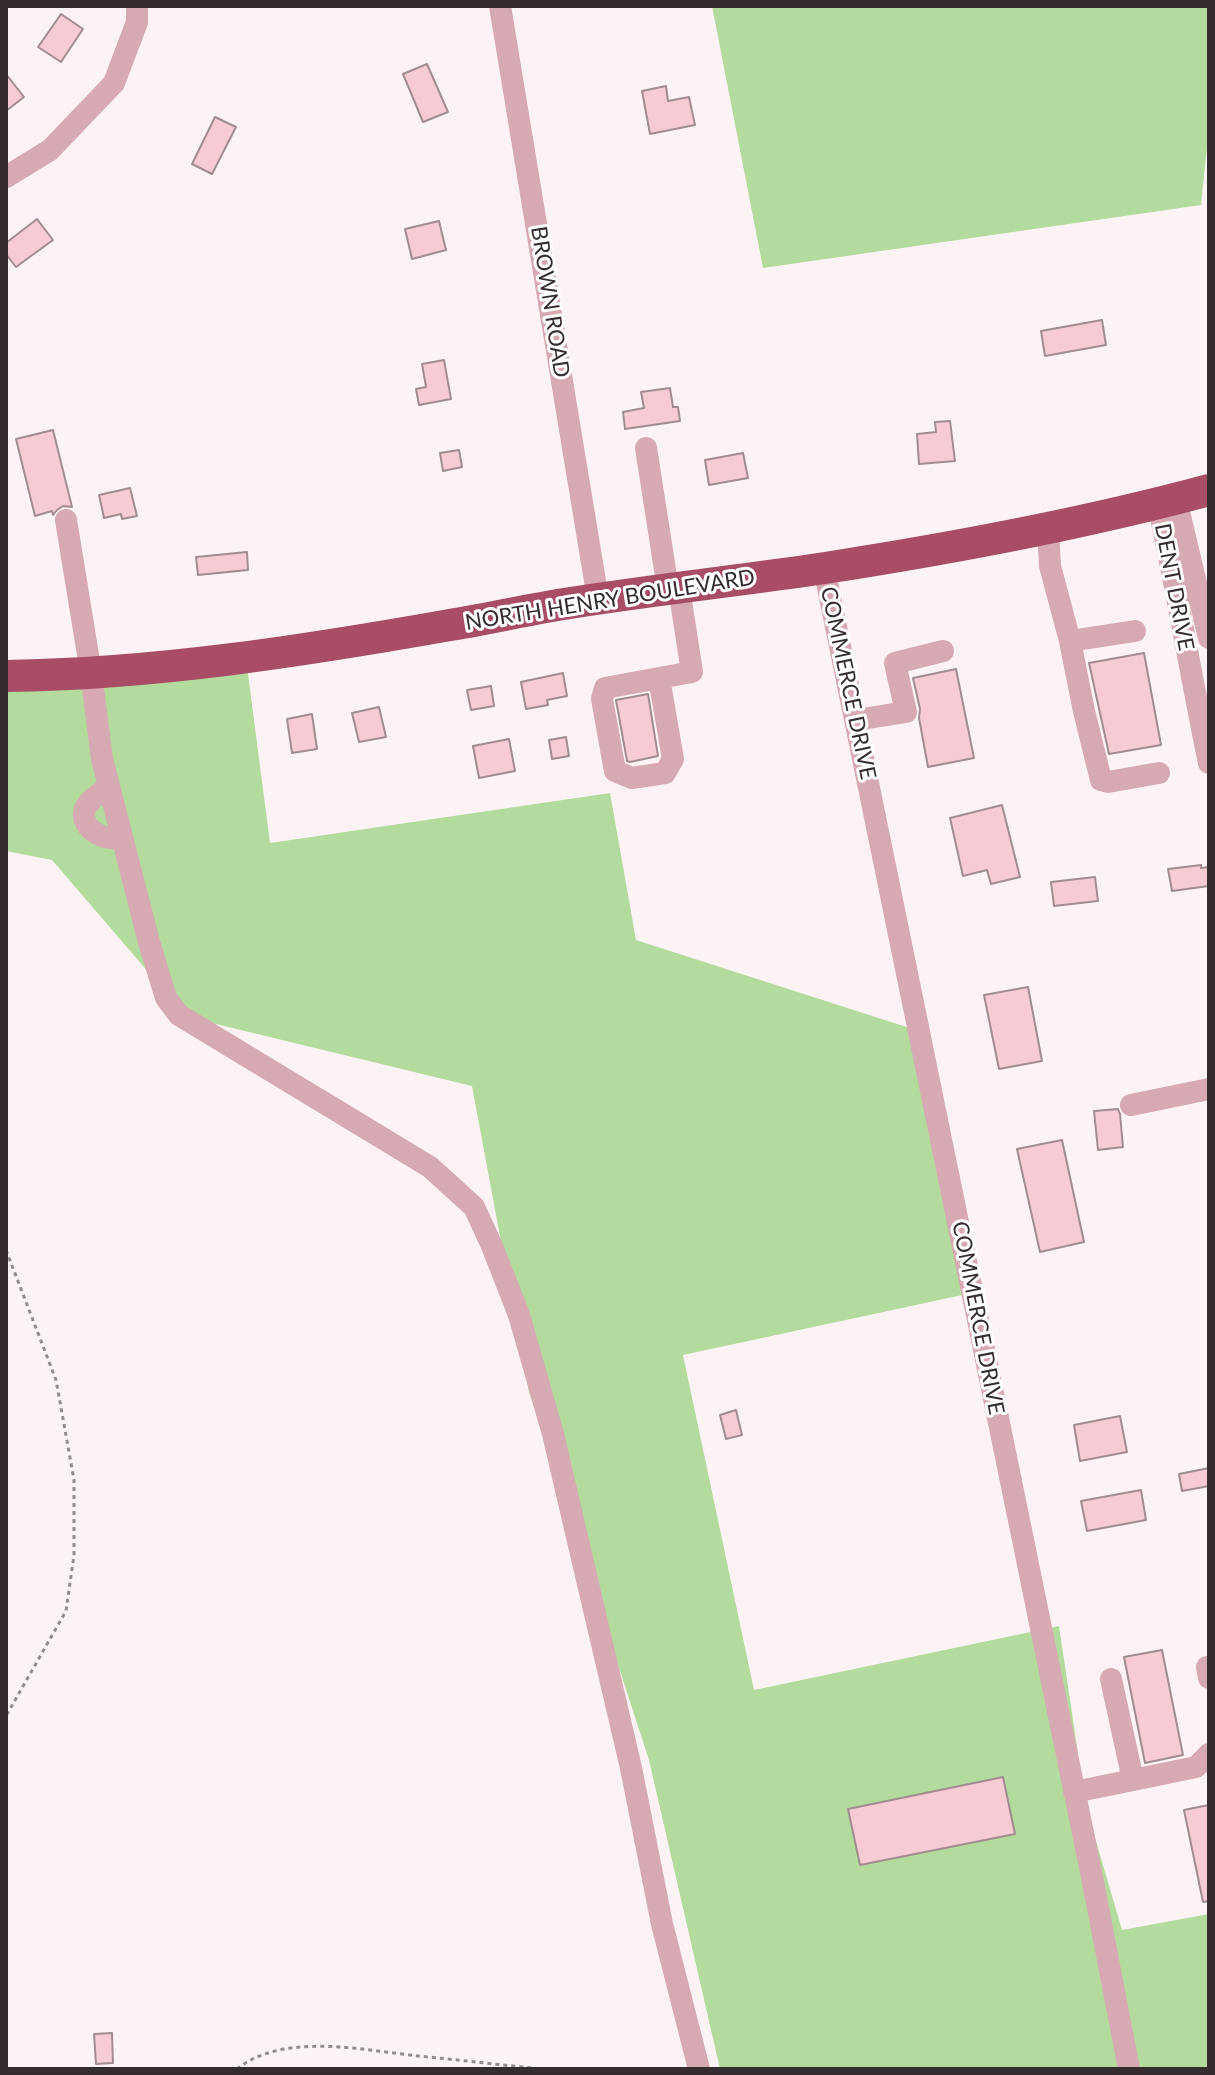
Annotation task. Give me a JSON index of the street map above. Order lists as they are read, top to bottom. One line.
{"streets":{"highway":["NORTH HENRY BOULEVARD"],"street":["BROWN ROAD","DENT DRIVE","COMMERCE DRIVE"]},"crossings":[["BROWN ROAD","NORTH HENRY BOULEVARD"],["DENT DRIVE","NORTH HENRY BOULEVARD"],["NORTH HENRY BOULEVARD","COMMERCE DRIVE"]]}
